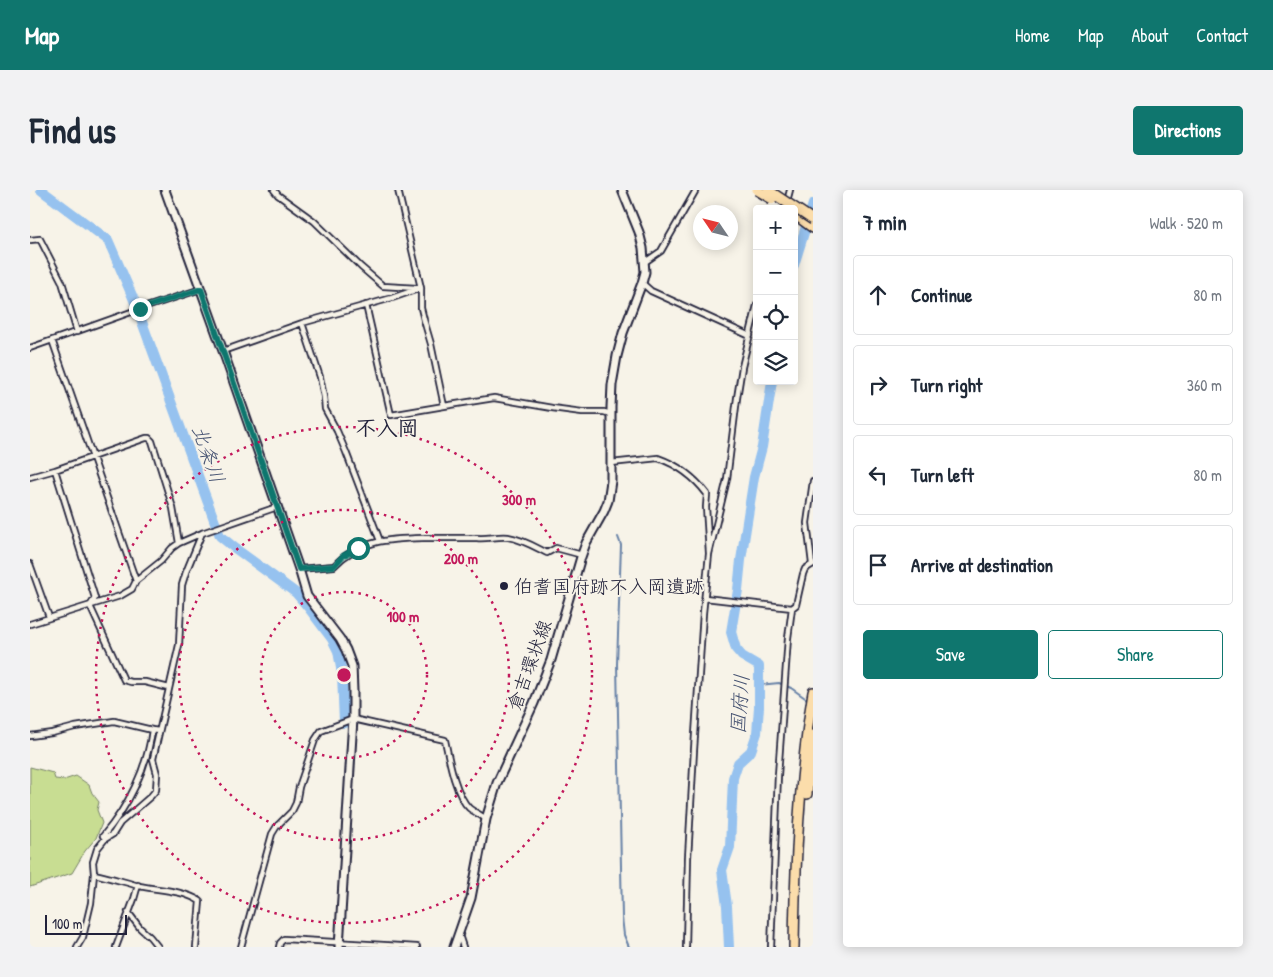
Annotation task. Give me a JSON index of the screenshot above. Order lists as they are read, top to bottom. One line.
{"streets":{"main road":["倉吉環状線"]},"districts":["不入岡"],"water":["北条川","国府川"],"places":["伯耆国府跡不入岡遺跡"],"scale_bar":"100 m","north":"top left","page":{"header":"Map","nav":["Home","Map","About","Contact"],"buttons":["Directions",["Save","Share"]],"title":"Find us","heading":["7 min","Walk · 520 m"],"map_buttons":["+","−"],"list":[["Continue","80 m"],["Turn right","360 m"],["Turn left","80 m"],"Arrive at destination"],"scale":"100 m"},"rings":["300 m","200 m","100 m"]}
